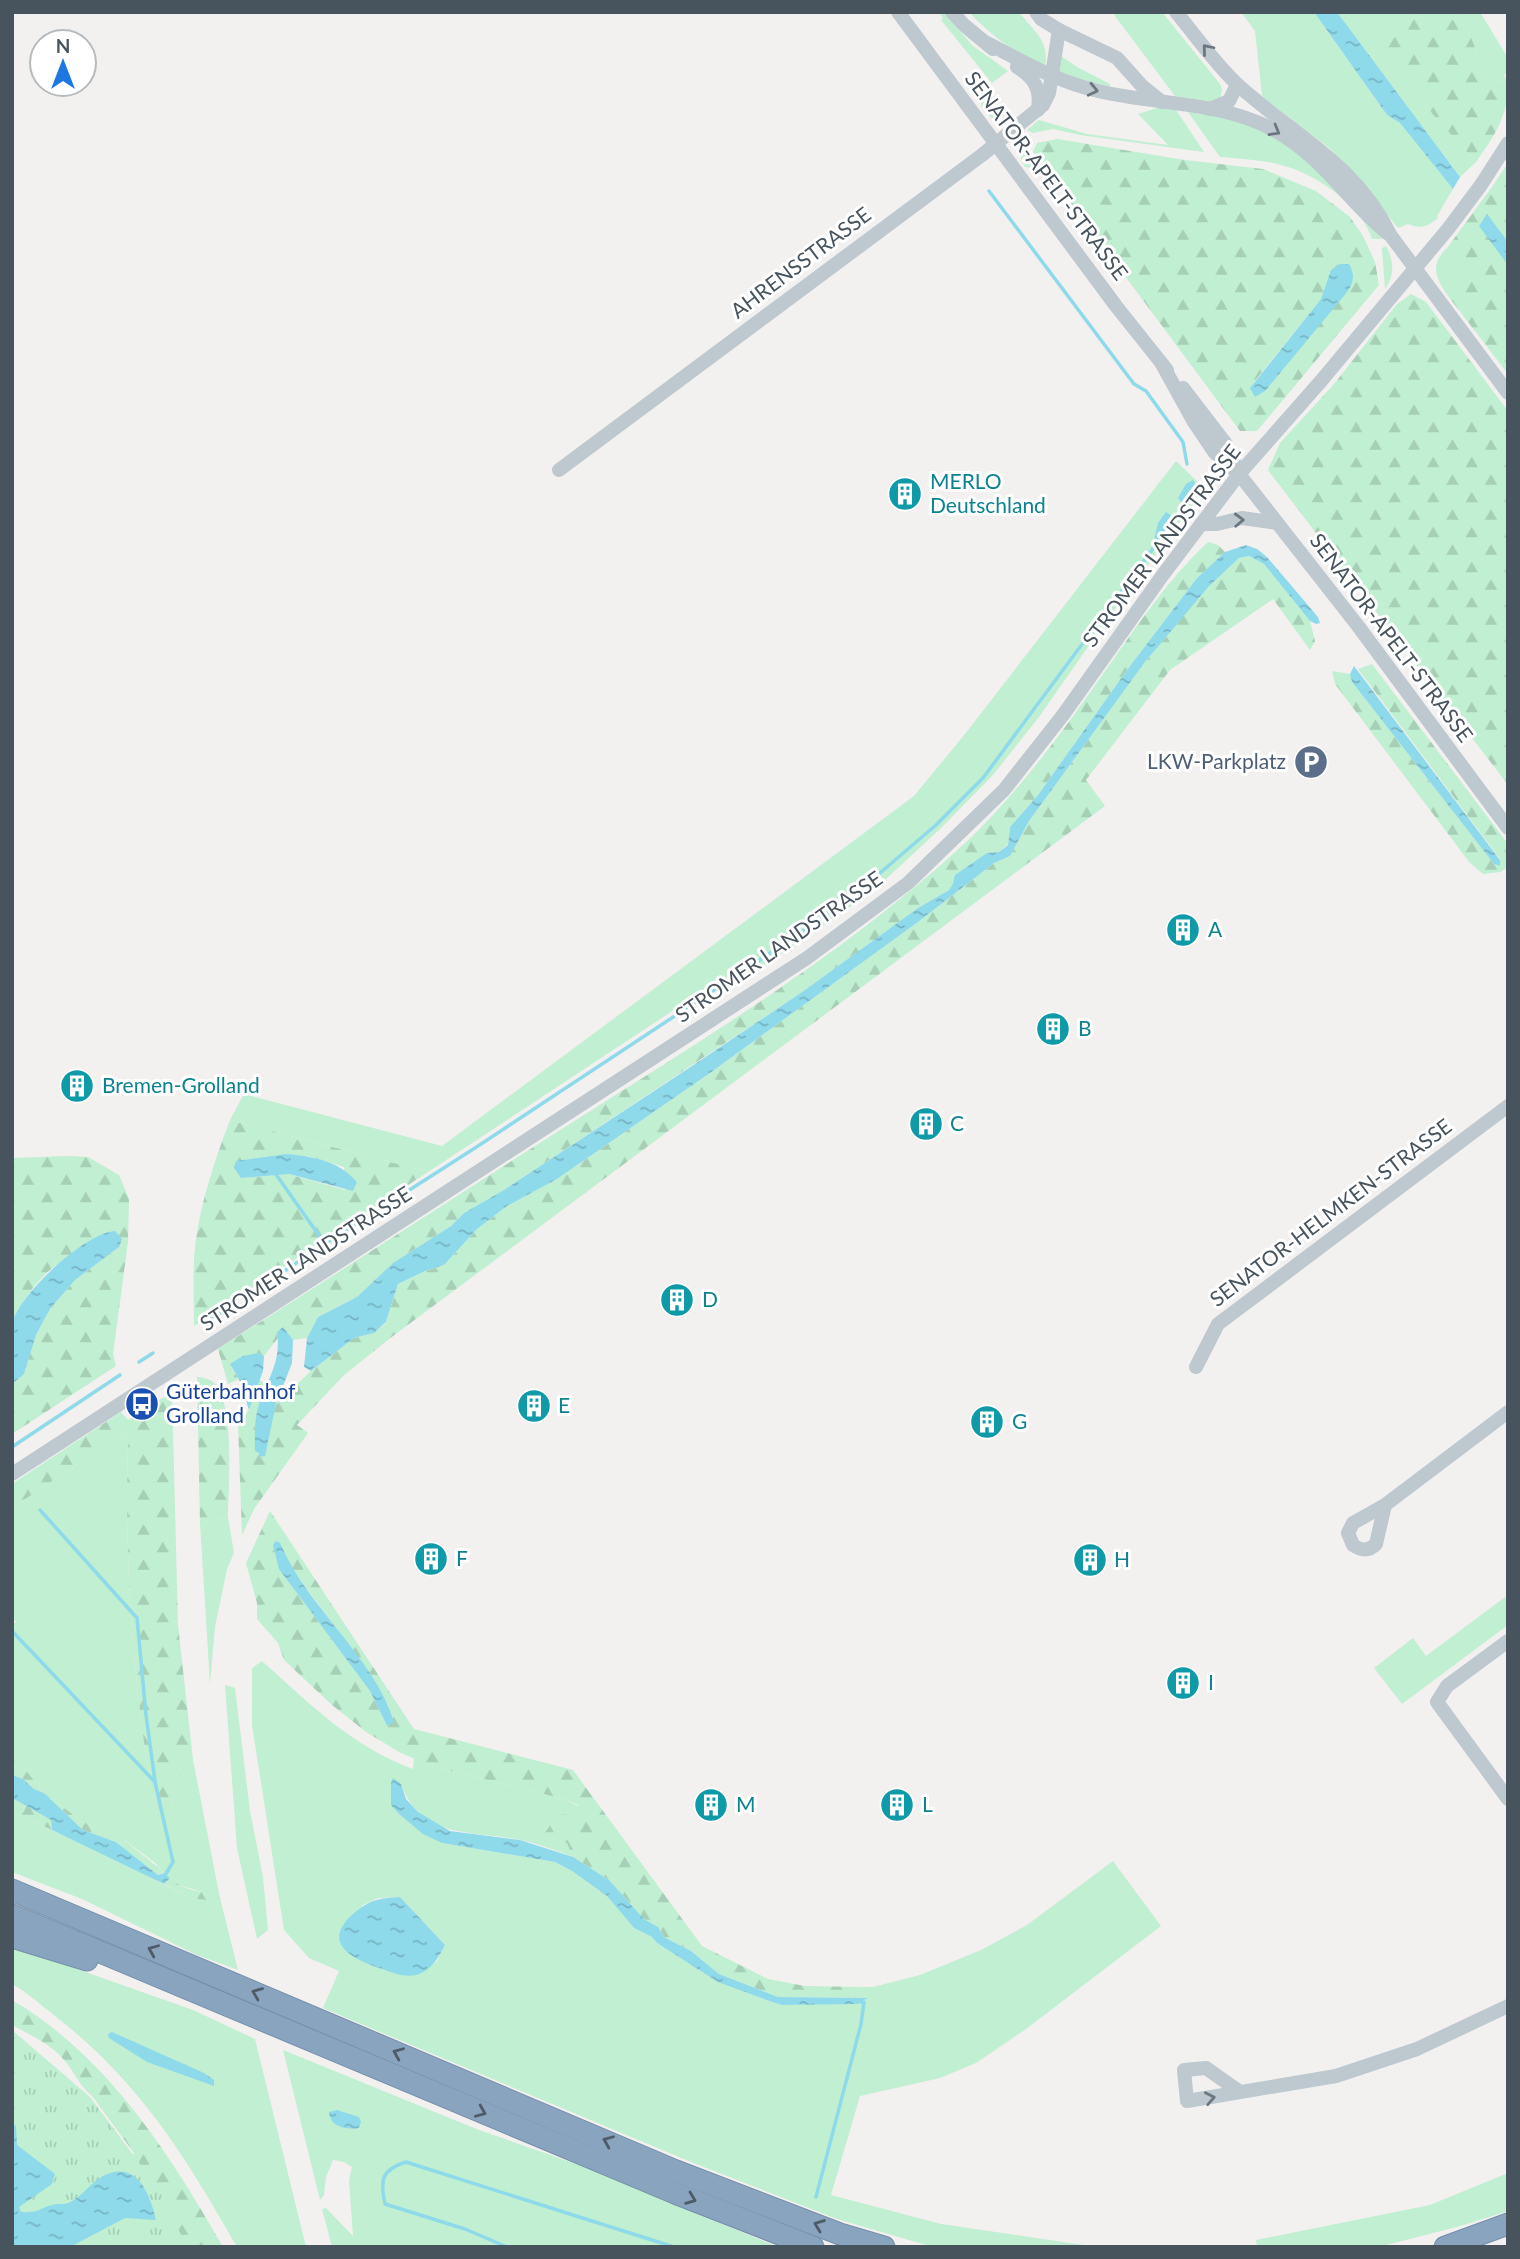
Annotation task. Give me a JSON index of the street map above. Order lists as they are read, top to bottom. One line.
{"streets":{"street":["SENATOR-APELT-STRASSE","AHRENSSTRASSE","STROMER LANDSTRASSE","SENATOR-HELMKEN-STRASSE"]},"crossings":[["SENATOR-APELT-STRASSE","AHRENSSTRASSE"],["SENATOR-APELT-STRASSE","STROMER LANDSTRASSE"]],"places":{"building":["MERLO Deutschland","A","B","Bremen-Grolland","C","D","E","G","F","H","I","M","L"],"parking":["LKW-Parkplatz"],"bus stop":["Güterbahnhof Grolland"]},"north":"top"}
